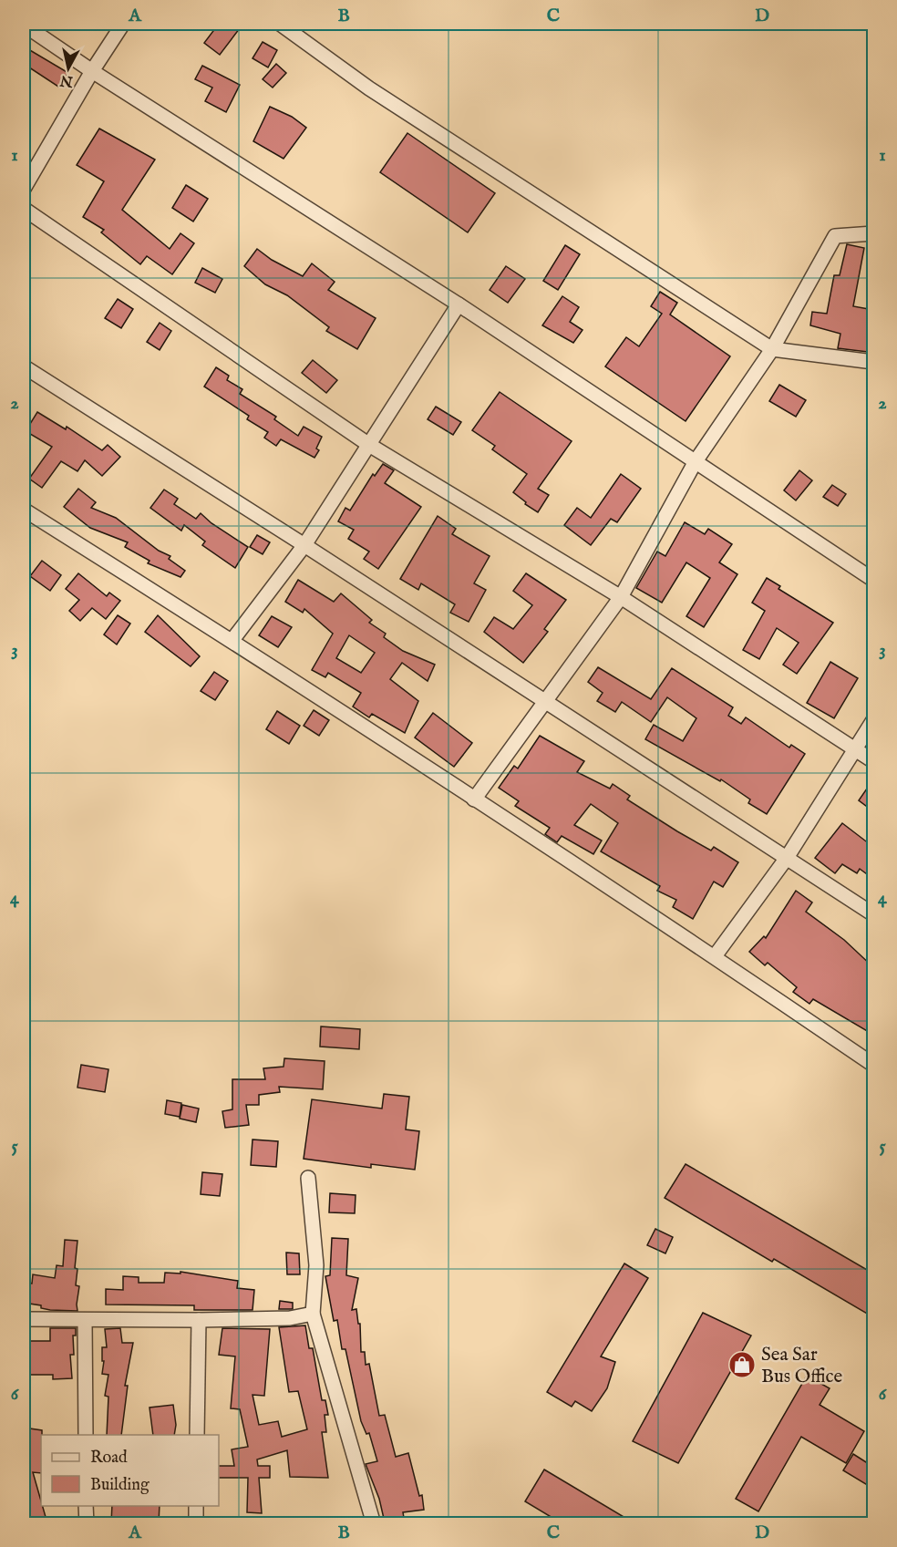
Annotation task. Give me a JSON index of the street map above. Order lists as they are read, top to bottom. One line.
{"places":{"shop":["Sea Sar Bus Office"]},"legend":["Road","Building"],"north":"bottom","grid":{"columns":["A","B","C","D"],"rows":["1","2","3","4","5","6"]}}
